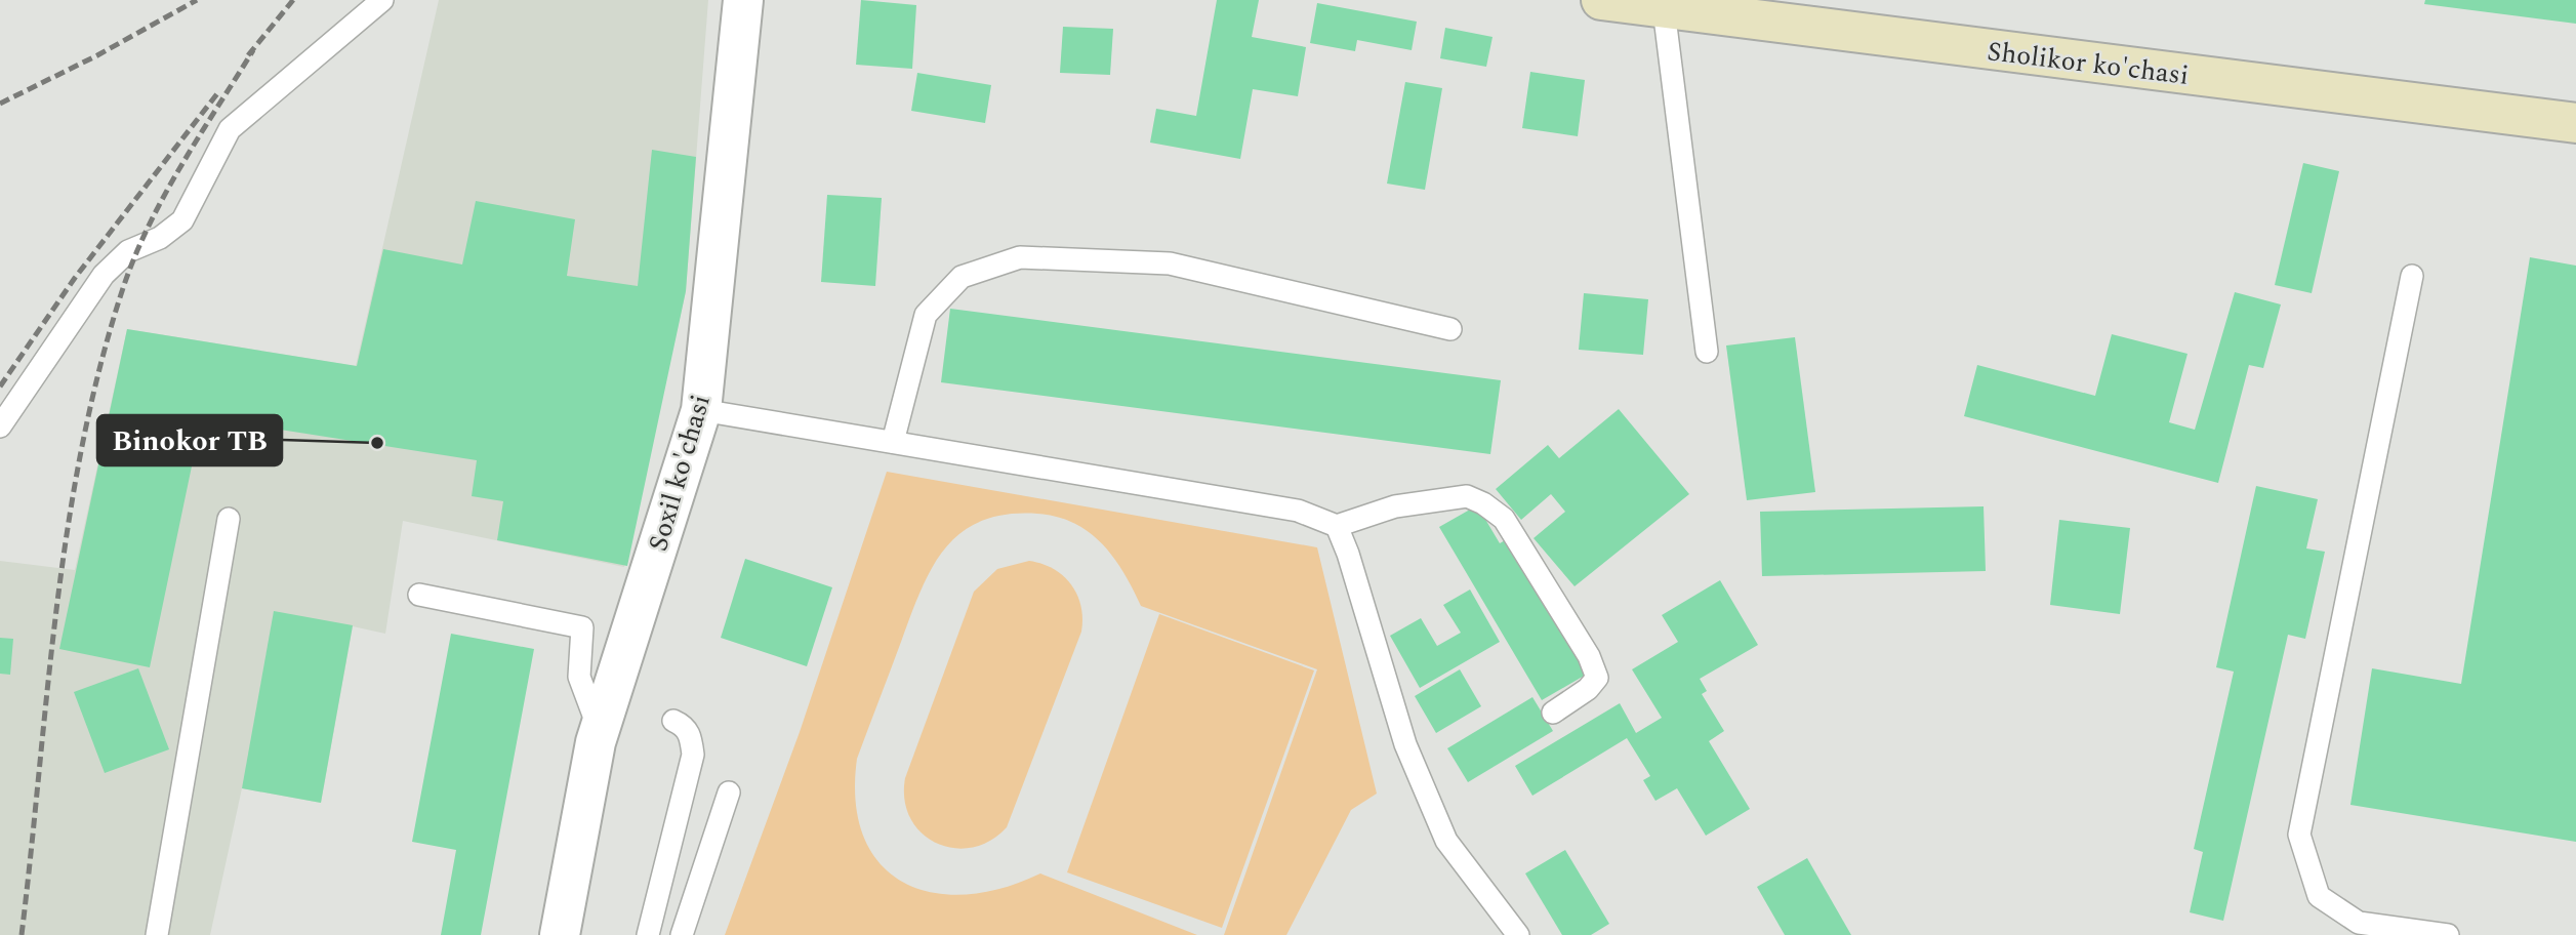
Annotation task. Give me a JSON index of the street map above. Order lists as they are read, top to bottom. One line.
{"streets":{"street":["Sholikor ko'chasi","Soxil ko'chasi"]},"places":["Binokor TB"]}
